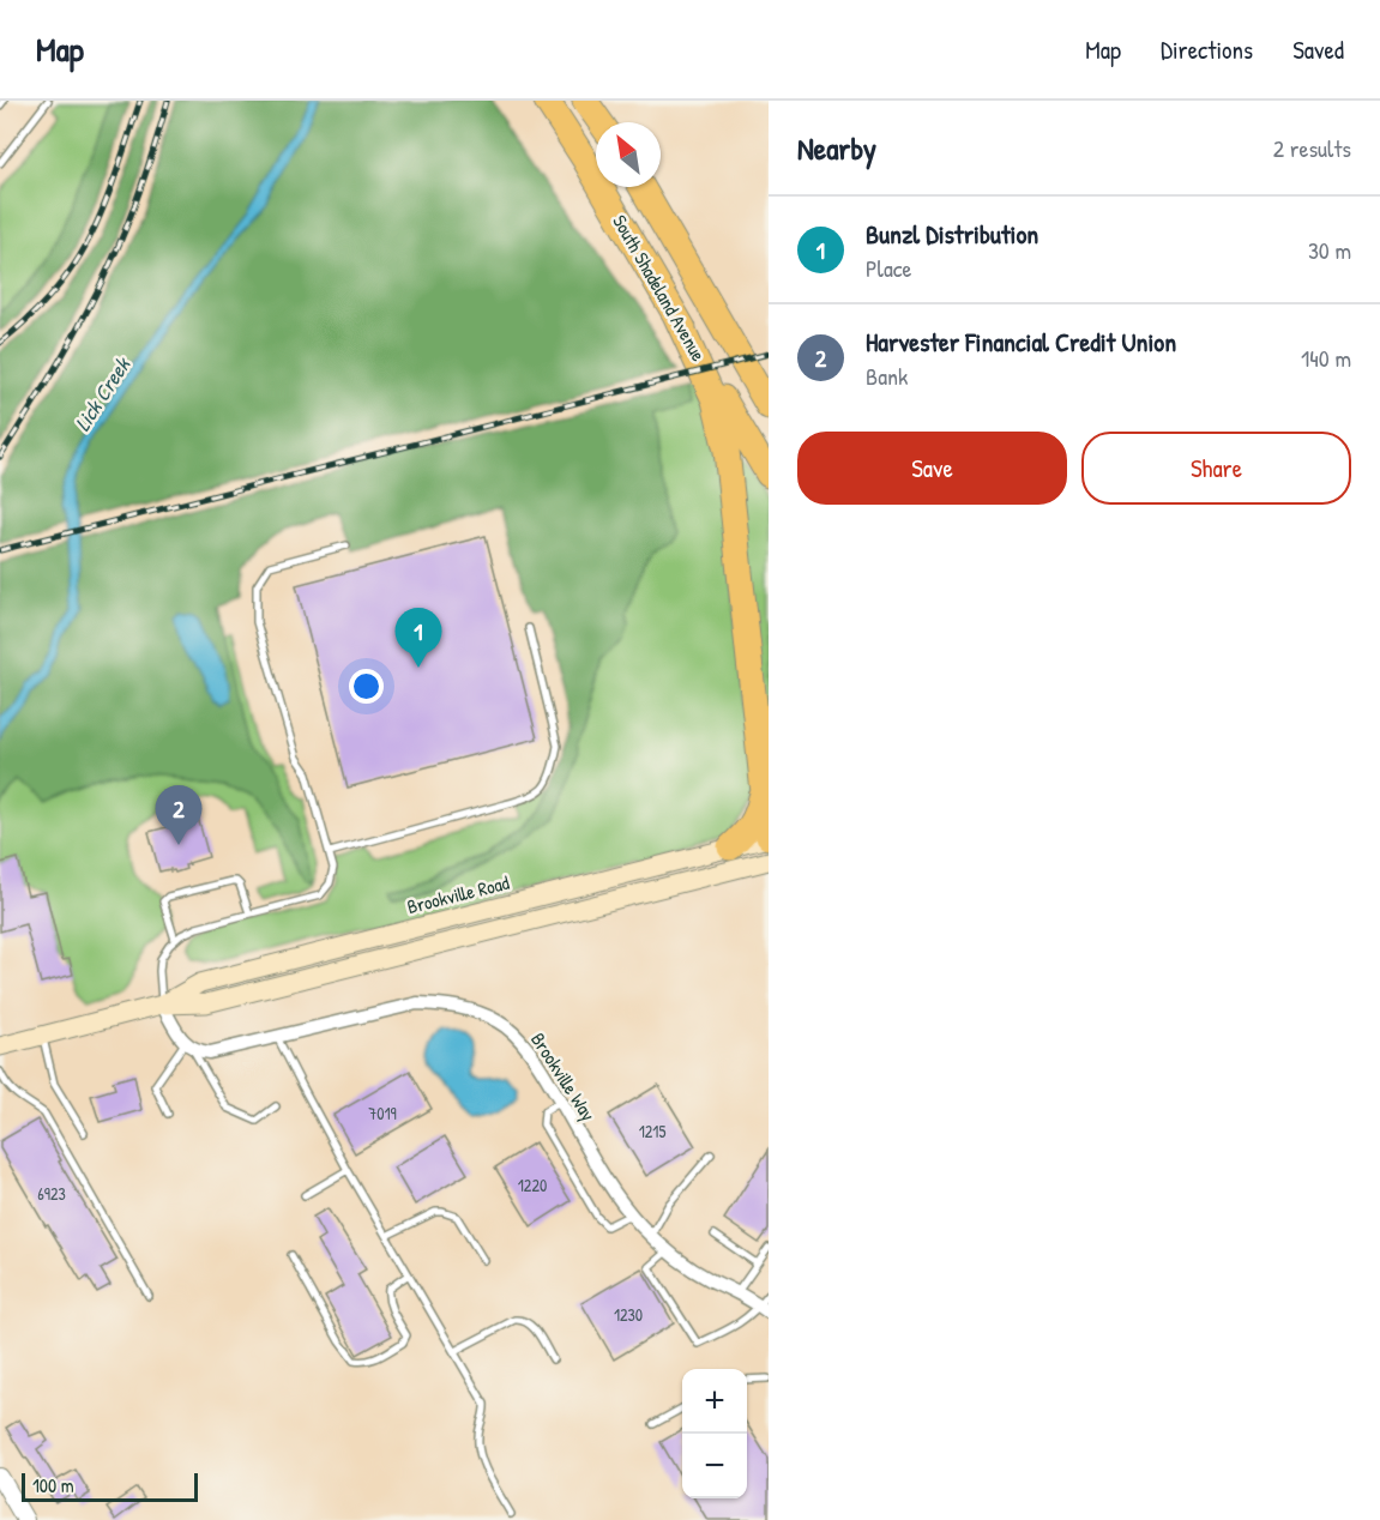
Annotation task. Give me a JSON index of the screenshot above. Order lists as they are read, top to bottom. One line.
{"streets":{"highway":["South Shadeland Avenue"],"main road":["Brookville Road"],"street":["Brookville Way"]},"water":["Lick Creek"],"house_numbers":["7019","1215","1220","6923","1230"],"scale_bar":"100 m","north":"top left","page":{"header":"Map","nav":["Map","Directions","Saved"],"heading":["Nearby","2 results"],"list":[{"mark":"1","name":"Bunzl Distribution","note":"Place","value":"30 m"},{"mark":"2","name":"Harvester Financial Credit Union","note":"Bank","value":"140 m"}],"buttons":["Save","Share"],"pins":["1","2"],"map_buttons":["+","−"],"scale":"100 m"}}
